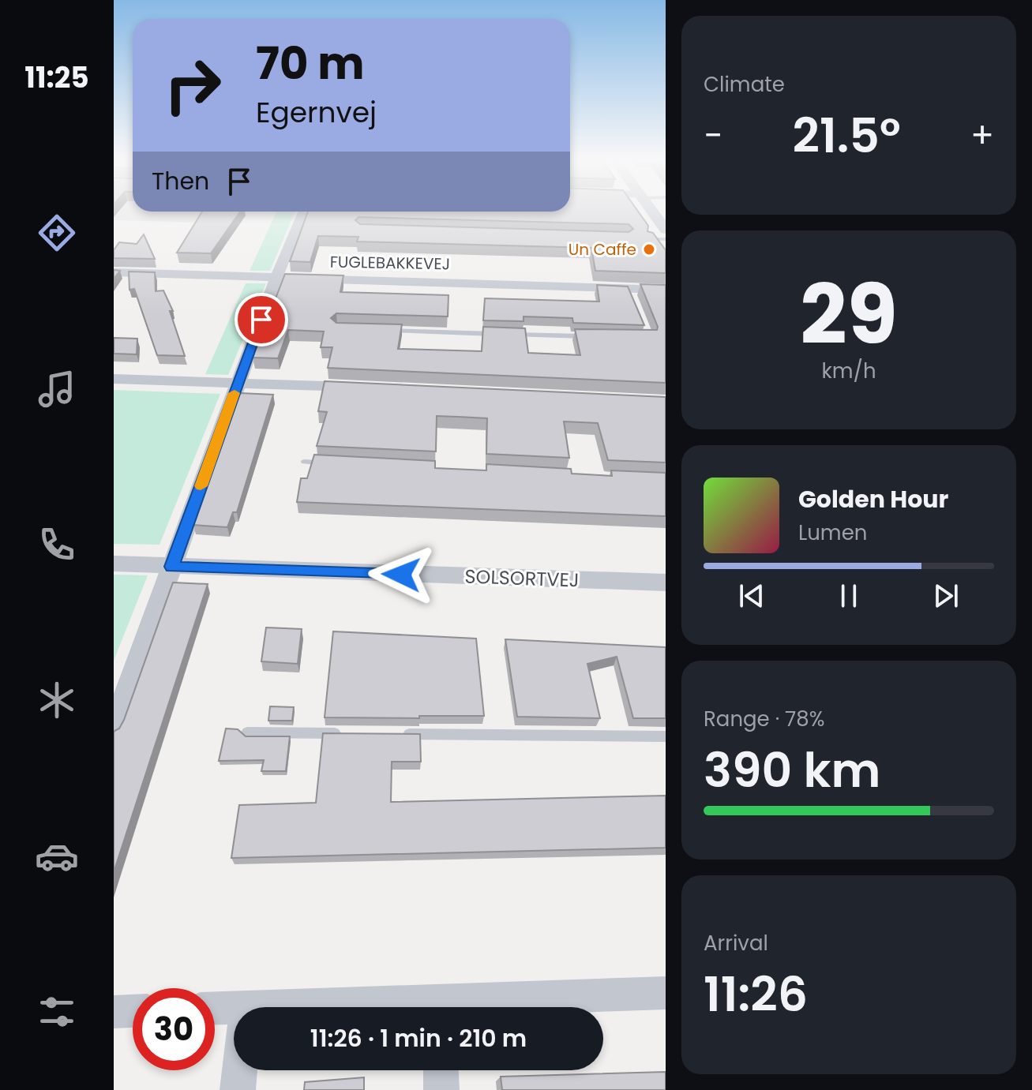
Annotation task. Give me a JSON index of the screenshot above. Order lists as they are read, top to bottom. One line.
{"streets":{"street":["FUGLEBAKKEVEJ","SOLSORTVEJ"]},"places":["Un Caffe"],"page":{"tabs":"11:25","tile":["Climate",["29","km/h"],["Range · 78%","390 km"],["Arrival","11:26"]],"turn":["70 m","Egernvej"],"heat":["−","21.5°","+"],"then":"Then","song":["Golden Hour","Lumen"],"limit":"30","trip":"11:26 · 1 min · 210 m"}}
